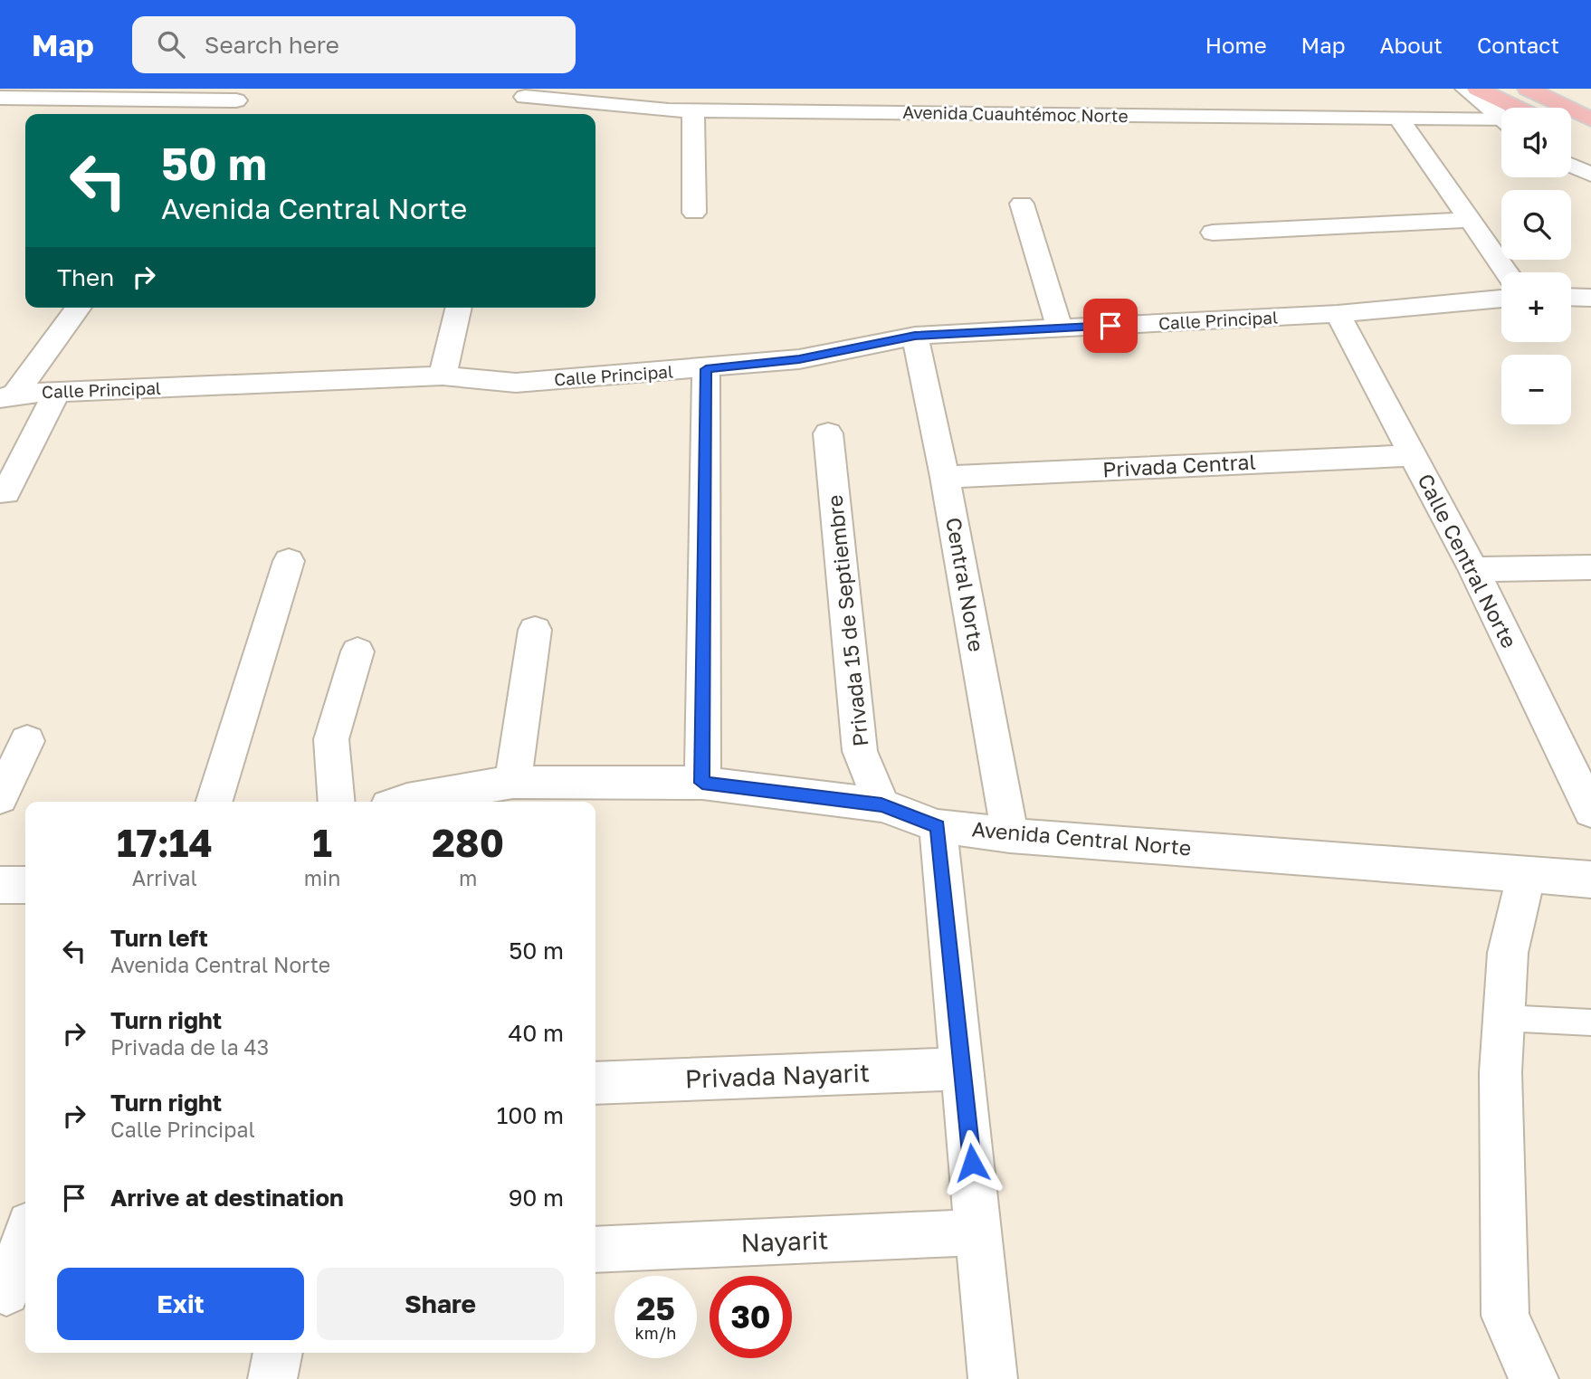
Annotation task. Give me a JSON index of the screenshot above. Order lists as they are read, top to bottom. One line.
{"streets":{"street":["Avenida Cuauhtémoc Norte","Calle Principal","Privada Central","Calle Central Norte","Central Norte","Privada 15 de Septiembre","Avenida Central Norte","Privada Nayarit","Nayarit"]},"crossings":[["Calle Principal","Calle Central Norte"],["Calle Principal","Central Norte"],["Privada Central","Calle Central Norte"],["Privada Central","Central Norte"],["Central Norte","Avenida Central Norte"],["Privada 15 de Septiembre","Avenida Central Norte"]],"page":{"header":"Map","search":"Search here","nav":["Home","Map","About","Contact"],"map_buttons":["+","−"],"turn":["50 m","Avenida Central Norte"],"then":"Then","eta":["17:14","Arrival","1","min","280","m"],"list":[{"name":"Turn left","note":"Avenida Central Norte","value":"50 m"},{"name":"Turn right","note":"Privada de la 43","value":"40 m"},{"name":"Turn right","note":"Calle Principal","value":"100 m"},{"name":"Arrive at destination","value":"90 m"}],"buttons":["Exit","Share"],"speed":"25 km/h","limit":"30"}}
